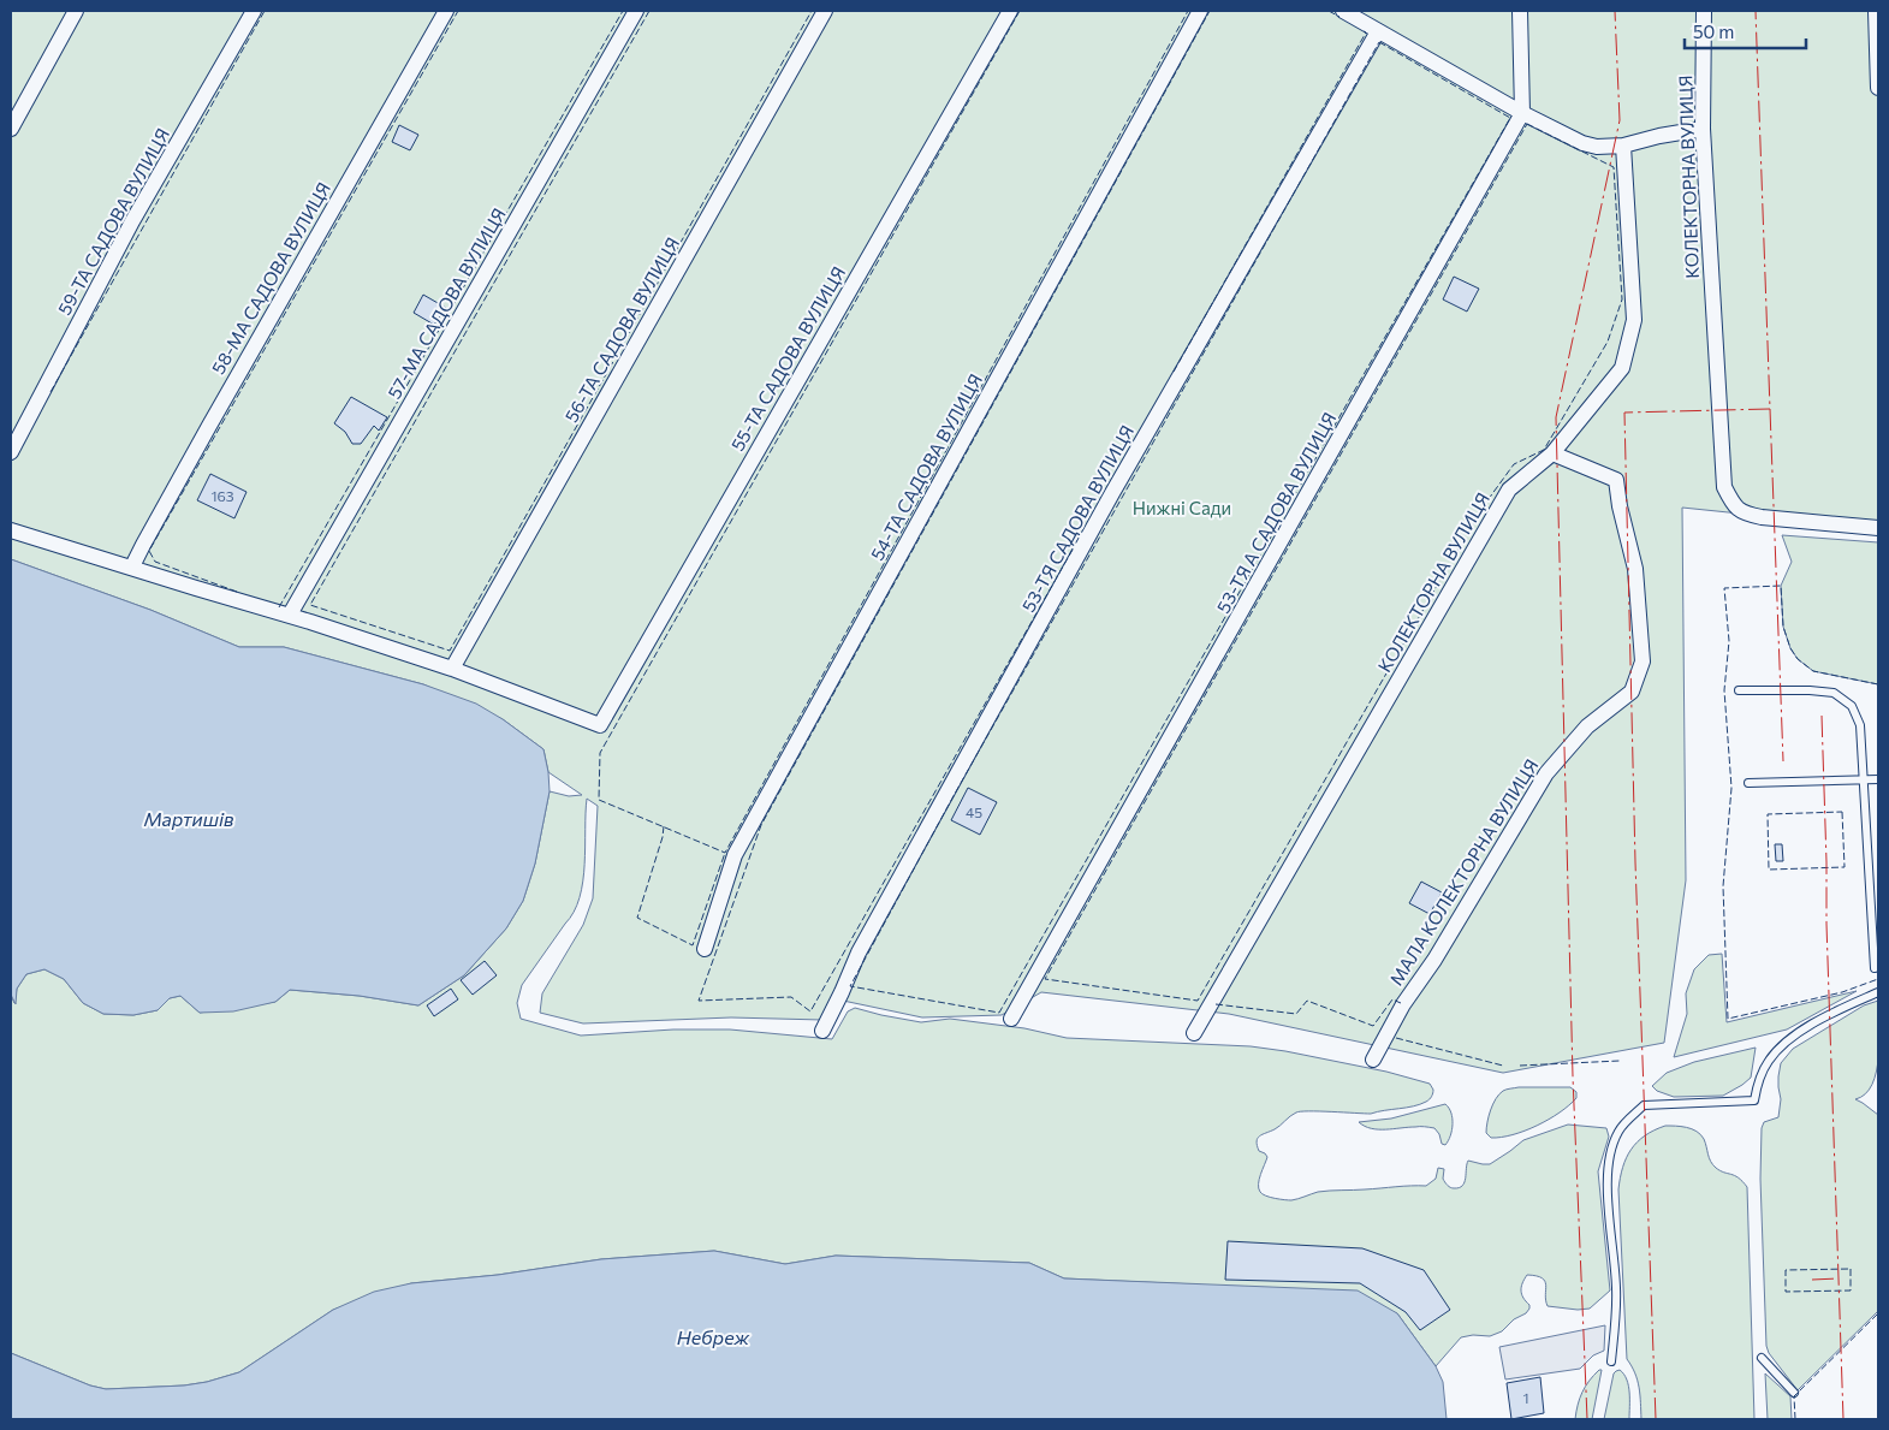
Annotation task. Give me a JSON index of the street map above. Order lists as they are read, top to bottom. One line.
{"streets":{"street":["КОЛЕКТОРНА ВУЛИЦЯ","59-ТА САДОВА ВУЛИЦЯ","58-МА САДОВА ВУЛИЦЯ","57-МА САДОВА ВУЛИЦЯ","56-ТА САДОВА ВУЛИЦЯ","55-ТА САДОВА ВУЛИЦЯ","54-ТА САДОВА ВУЛИЦЯ","53-ТЯ А САДОВА ВУЛИЦЯ","53-ТЯ САДОВА ВУЛИЦЯ","МАЛА КОЛЕКТОРНА ВУЛИЦЯ"]},"crossings":[["КОЛЕКТОРНА ВУЛИЦЯ","МАЛА КОЛЕКТОРНА ВУЛИЦЯ"],["56-ТА САДОВА ВУЛИЦЯ","55-ТА САДОВА ВУЛИЦЯ"]],"water":["Мартишів","Небреж"],"parks":["Нижні Сади"],"house_numbers":["163","45","1"],"scale_bar":"50 m"}
